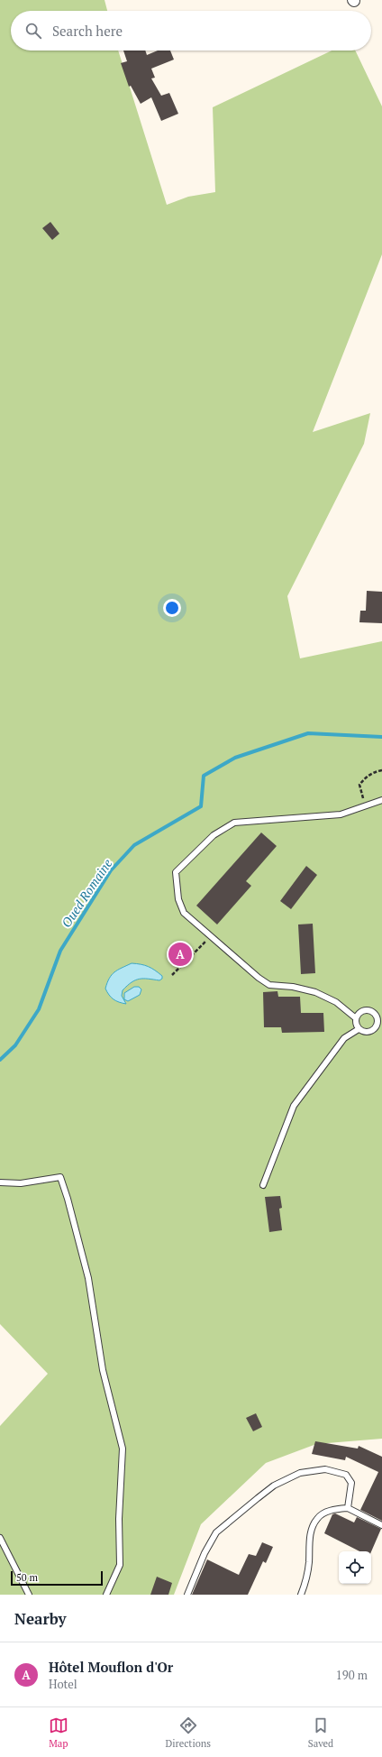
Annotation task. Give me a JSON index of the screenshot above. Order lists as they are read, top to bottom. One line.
{"water":["Oued Romaine"],"scale_bar":"50 m","page":{"search":"Search here","pins":"A","scale":"50 m","heading":"Nearby","list":[{"mark":"A","name":"Hôtel Mouflon d'Or","note":"Hotel","value":"190 m"}],"nav":["Map","Directions","Saved"]}}
